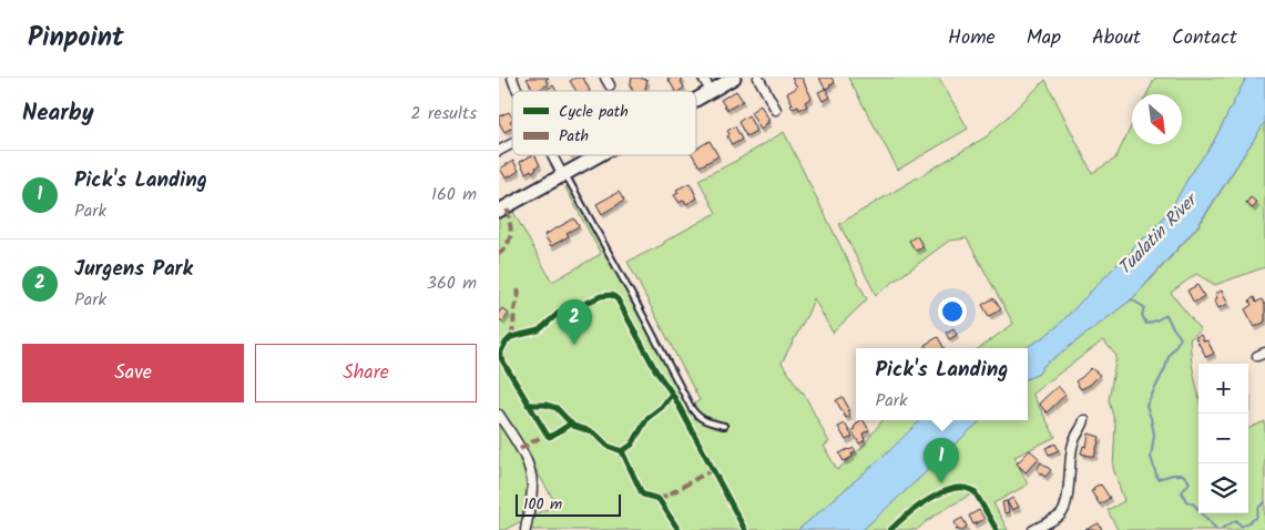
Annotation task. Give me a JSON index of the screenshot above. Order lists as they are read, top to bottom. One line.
{"water":["Tualatin River"],"legend":["Cycle path","Path"],"scale_bar":"100 m","north":"bottom right","page":{"header":"Pinpoint","nav":["Home","Map","About","Contact"],"heading":["Nearby","2 results"],"list":[{"mark":"1","name":"Pick's Landing","note":"Park","value":"160 m"},{"mark":"2","name":"Jurgens Park","note":"Park","value":"360 m"}],"pins":["2","1"],"buttons":["Save","Share"],"popup":["Pick's Landing","Park"],"map_buttons":["+","−"],"scale":"100 m"}}
